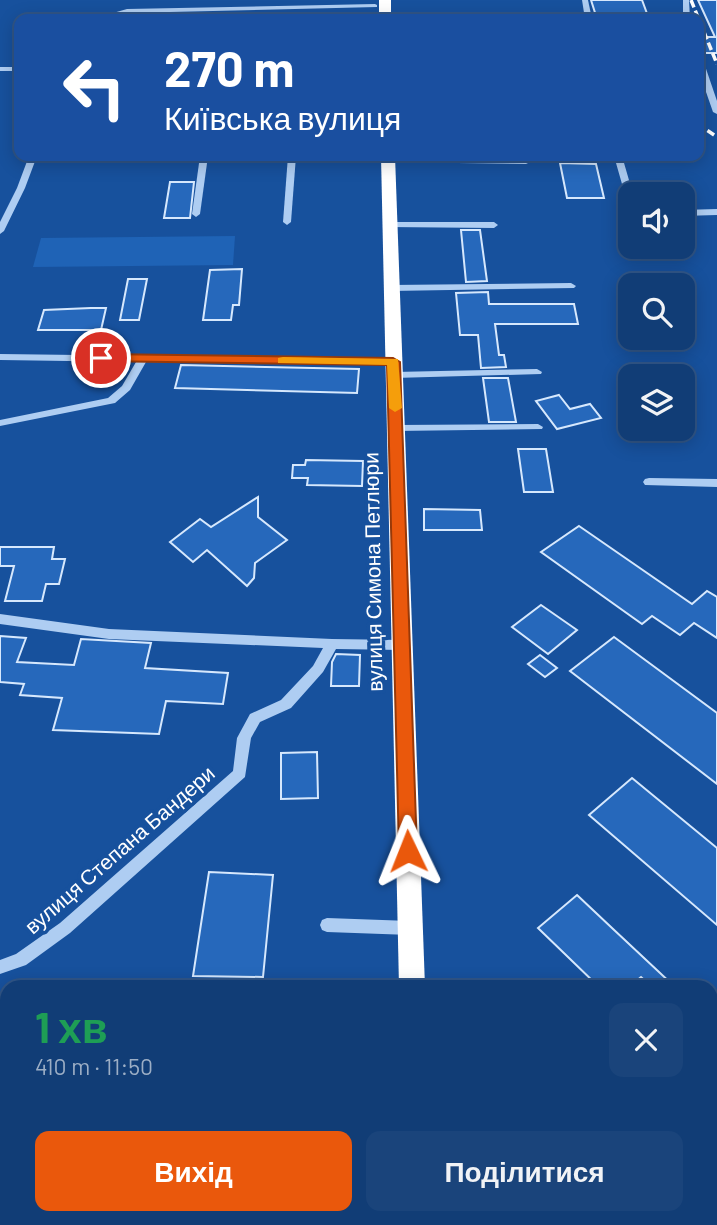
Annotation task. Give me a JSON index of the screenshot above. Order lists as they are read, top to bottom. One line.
{"streets":{"highway":["вулиця Симона Петлюри"],"street":["вулиця Степана Бандери"]},"page":{"turn":["270 m","Київська вулиця"],"heading":["1 хв","410 m · 11:50"],"buttons":["Вихід","Поділитися"]}}
